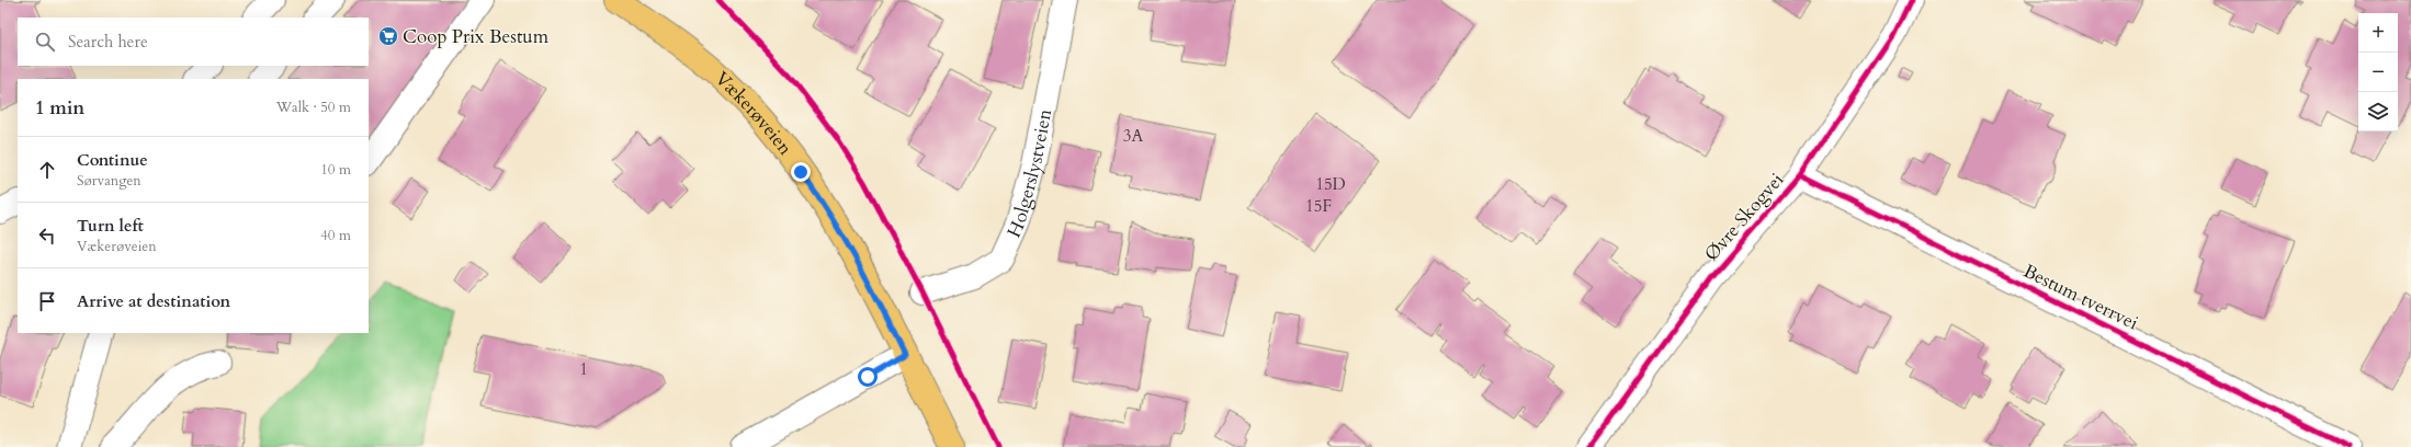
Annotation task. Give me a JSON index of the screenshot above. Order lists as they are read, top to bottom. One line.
{"streets":{"main road":["Vækerøveien"],"street":["Holgerslystveien","Øvre Skogvei","Bestum tverrvei"]},"crossings":[["Øvre Skogvei","Bestum tverrvei"]],"places":{"supermarket":["Coop Prix Bestum"]},"house_numbers":["3A","15D","15F","1"],"page":{"map_buttons":["+","−"],"search":"Search here","heading":["1 min","Walk · 50 m"],"list":[["Continue","Sørvangen","10 m"],["Turn left","Vækerøveien","40 m"],"Arrive at destination"]}}
